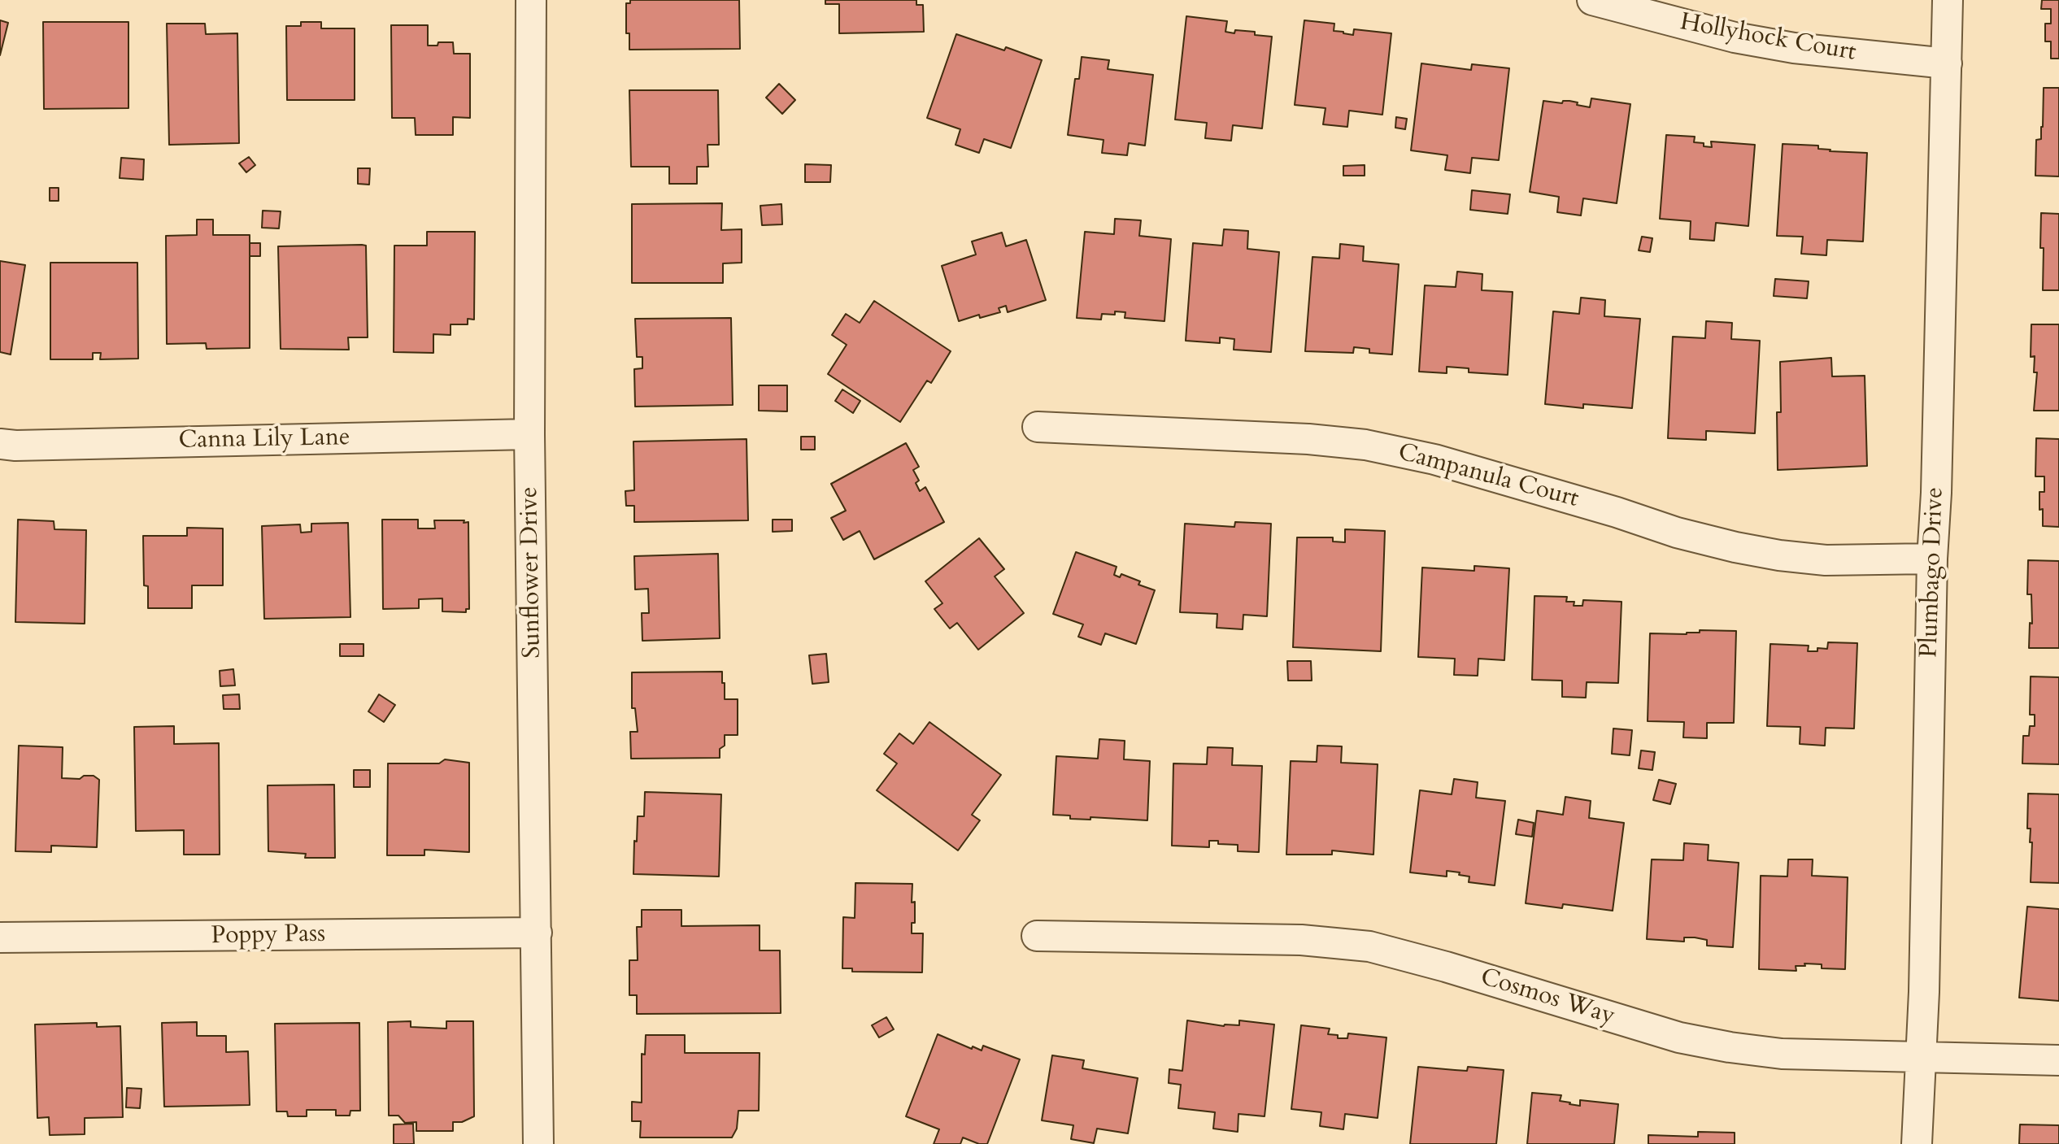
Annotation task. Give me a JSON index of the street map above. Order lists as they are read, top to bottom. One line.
{"streets":{"street":["Hollyhock Court","Canna Lily Lane","Campanula Court","Sunflower Drive","Plumbago Drive","Poppy Pass","Cosmos Way"]},"crossings":[["Hollyhock Court","Plumbago Drive"],["Canna Lily Lane","Sunflower Drive"],["Campanula Court","Plumbago Drive"],["Sunflower Drive","Poppy Pass"],["Plumbago Drive","Cosmos Way"]]}
